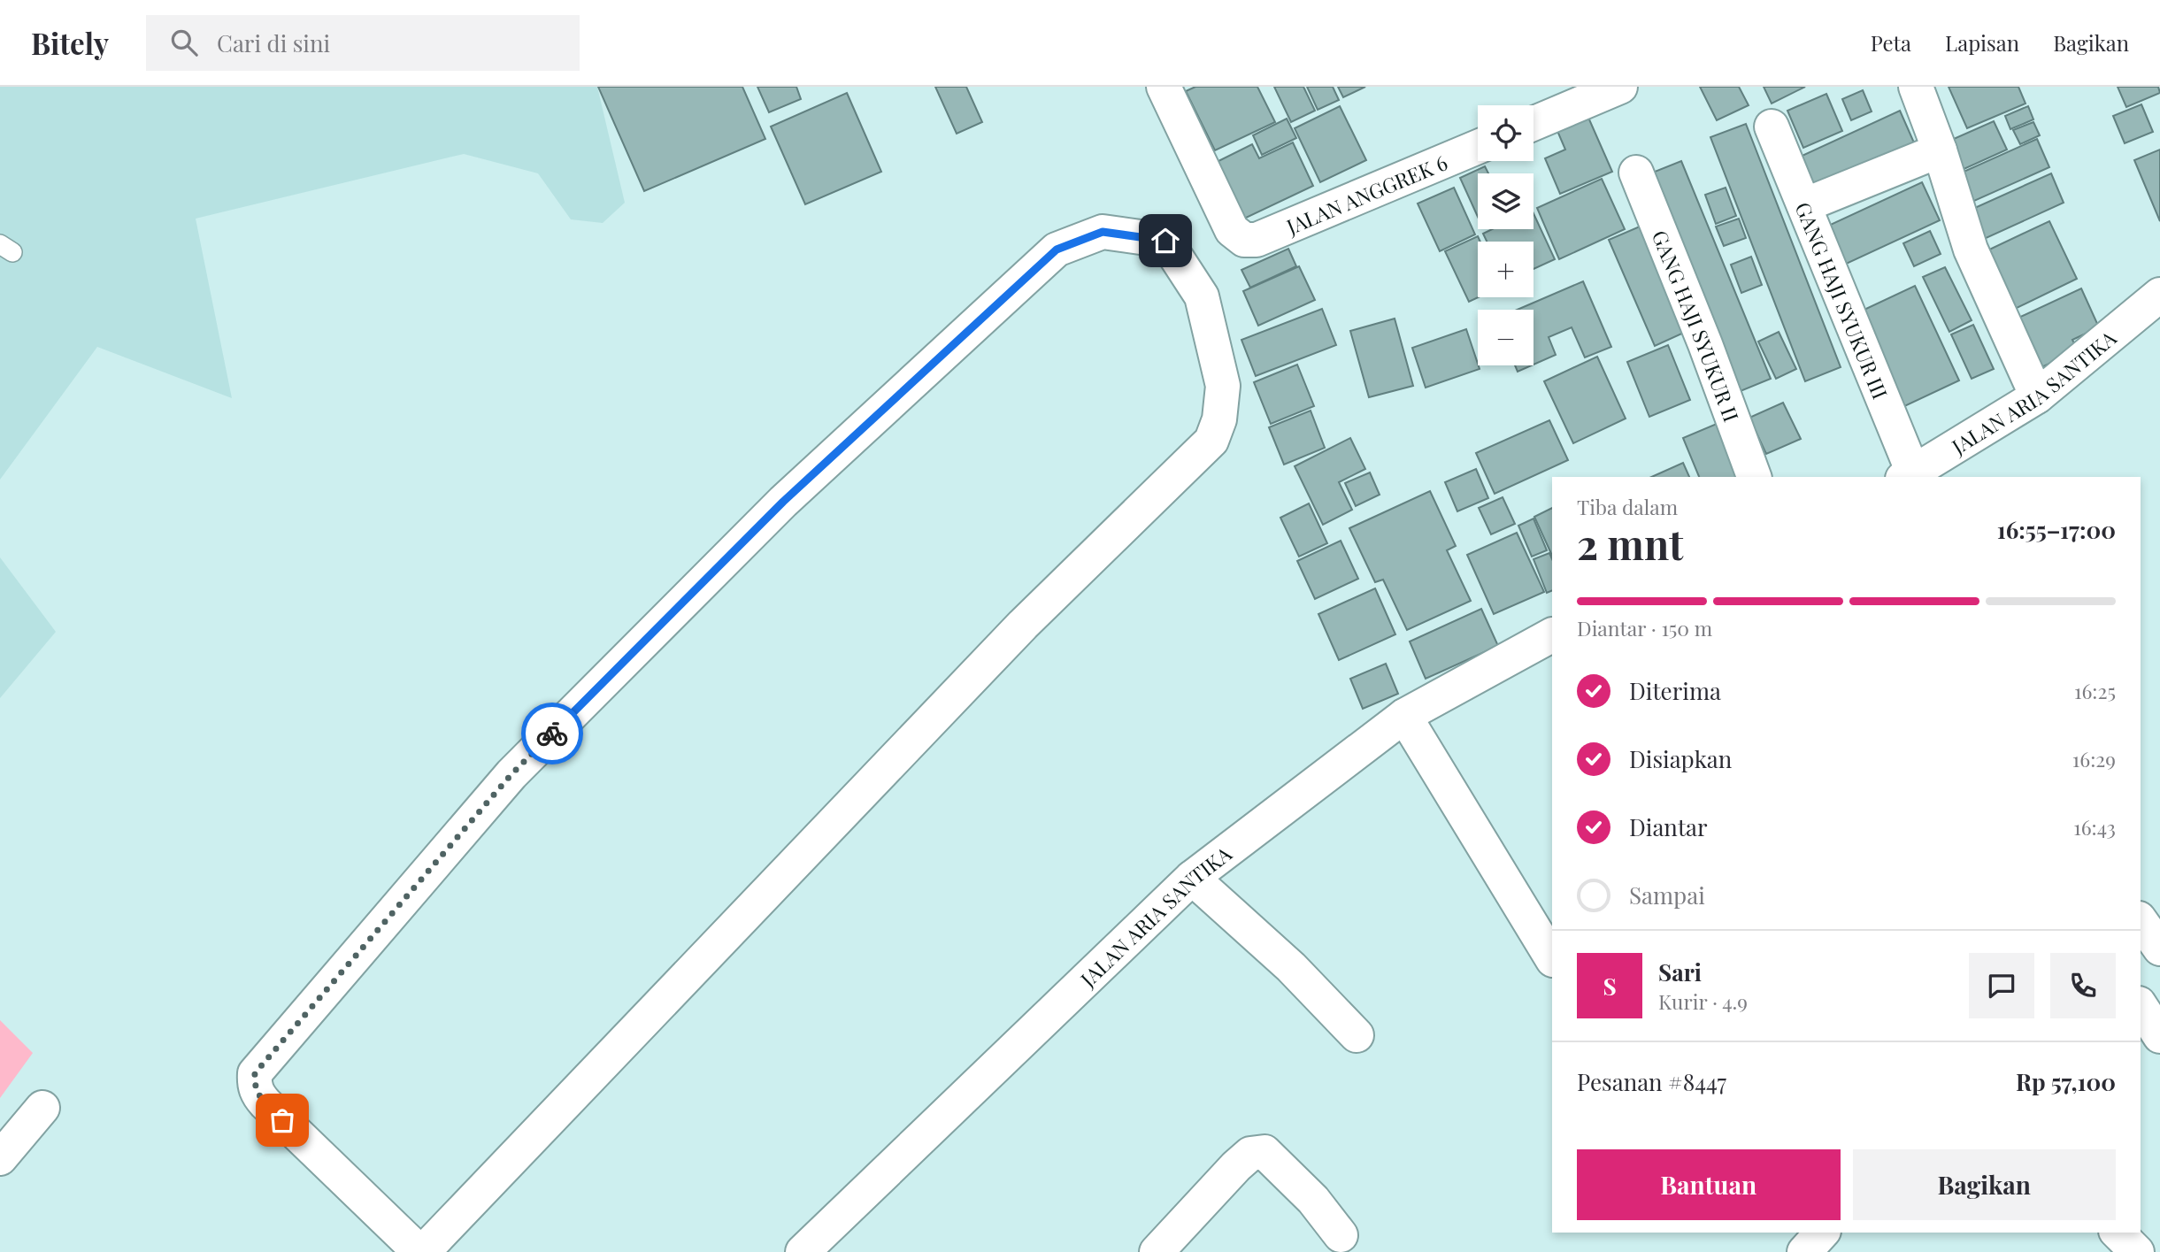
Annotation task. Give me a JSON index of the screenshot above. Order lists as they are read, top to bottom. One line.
{"streets":{"street":["JALAN ANGGREK 6","GANG HAJI SYUKUR III","GANG HAJI SYUKUR II","JALAN ARIA SANTIKA"]},"crossings":[["GANG HAJI SYUKUR III","JALAN ARIA SANTIKA"]],"page":{"header":"Bitely","search":"Cari di sini","nav":["Peta","Lapisan","Bagikan"],"map_buttons":["+","−"],"heading":["2 mnt","Tiba dalam","16:55–17:00"],"panel":["Sari","Kurir · 4.9","Pesanan #8447","Rp 57,100"],"bar":"Diantar · 150 m","list":[["Diterima","16:25"],["Disiapkan","16:29"],["Diantar","16:43"],"Sampai"],"round":"S","buttons":["Bantuan","Bagikan"]}}
